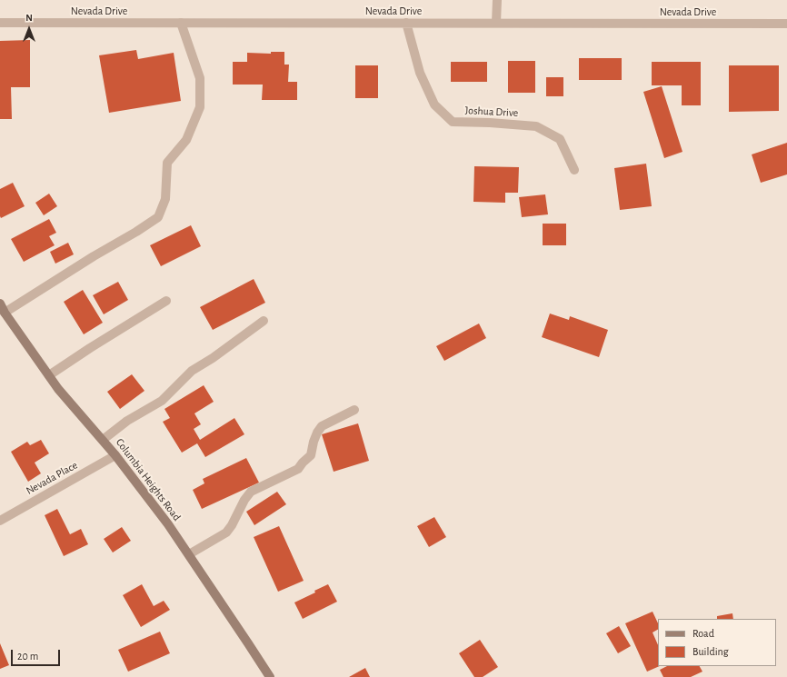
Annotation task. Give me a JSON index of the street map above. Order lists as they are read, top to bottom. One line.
{"streets":{"street":["Nevada Drive","Joshua Drive","Nevada Place","Columbia Heights Road"]},"crossings":[["Nevada Drive","Joshua Drive"],["Nevada Place","Columbia Heights Road"]],"legend":["Road","Building"],"scale_bar":"20 m","north":"top"}
